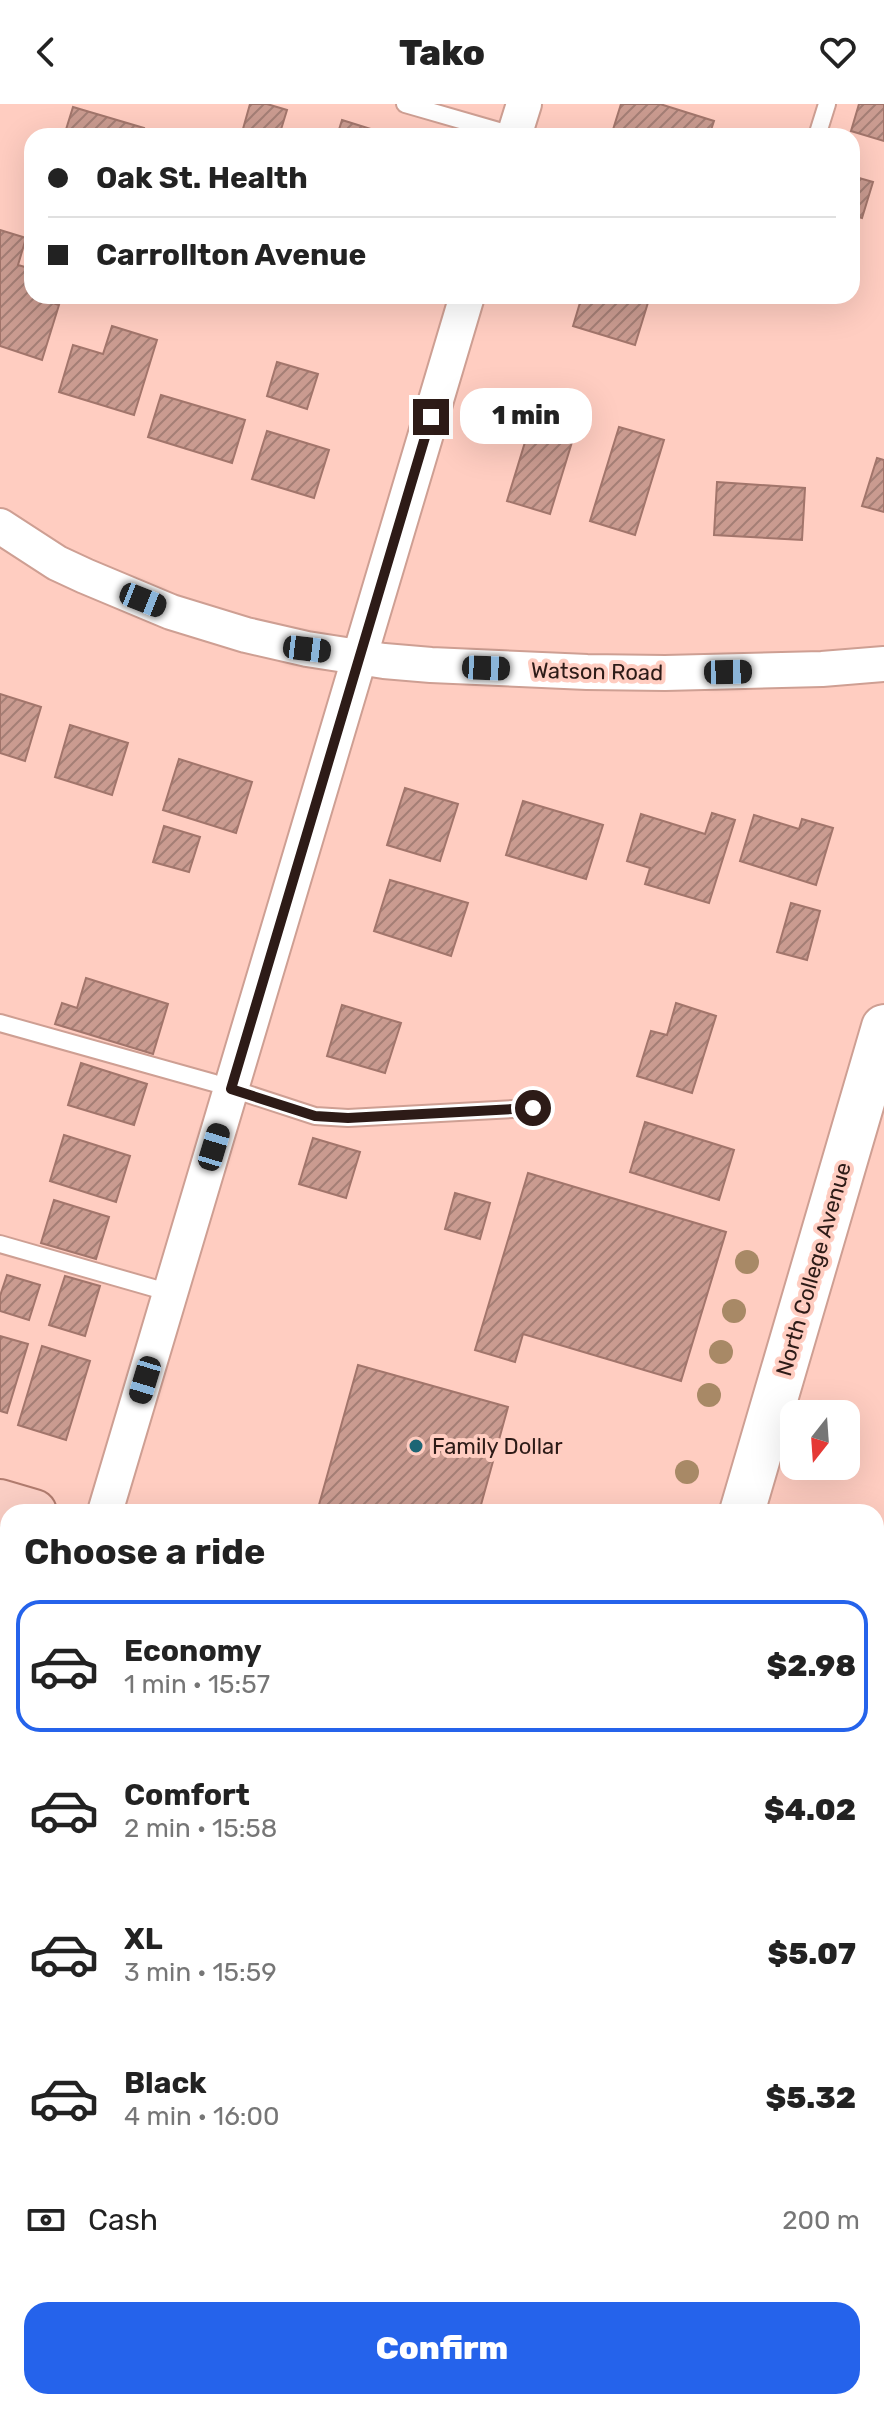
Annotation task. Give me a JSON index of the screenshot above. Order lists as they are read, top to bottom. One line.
{"streets":{"main road":["North College Avenue"],"street":["Watson Road"]},"places":["Family Dollar"],"north":"bottom","page":{"header":"Tako","banner":["Oak St. Health","Carrollton Avenue"],"bubble":"1 min","heading":"Choose a ride","list":[{"name":"Economy","note":"1 min · 15:57","value":"$2.98"},{"name":"Comfort","note":"2 min · 15:58","value":"$4.02"},{"name":"XL","note":"3 min · 15:59","value":"$5.07"},{"name":"Black","note":"4 min · 16:00","value":"$5.32"}],"pay":["Cash","200 m"],"buttons":"Confirm"}}
